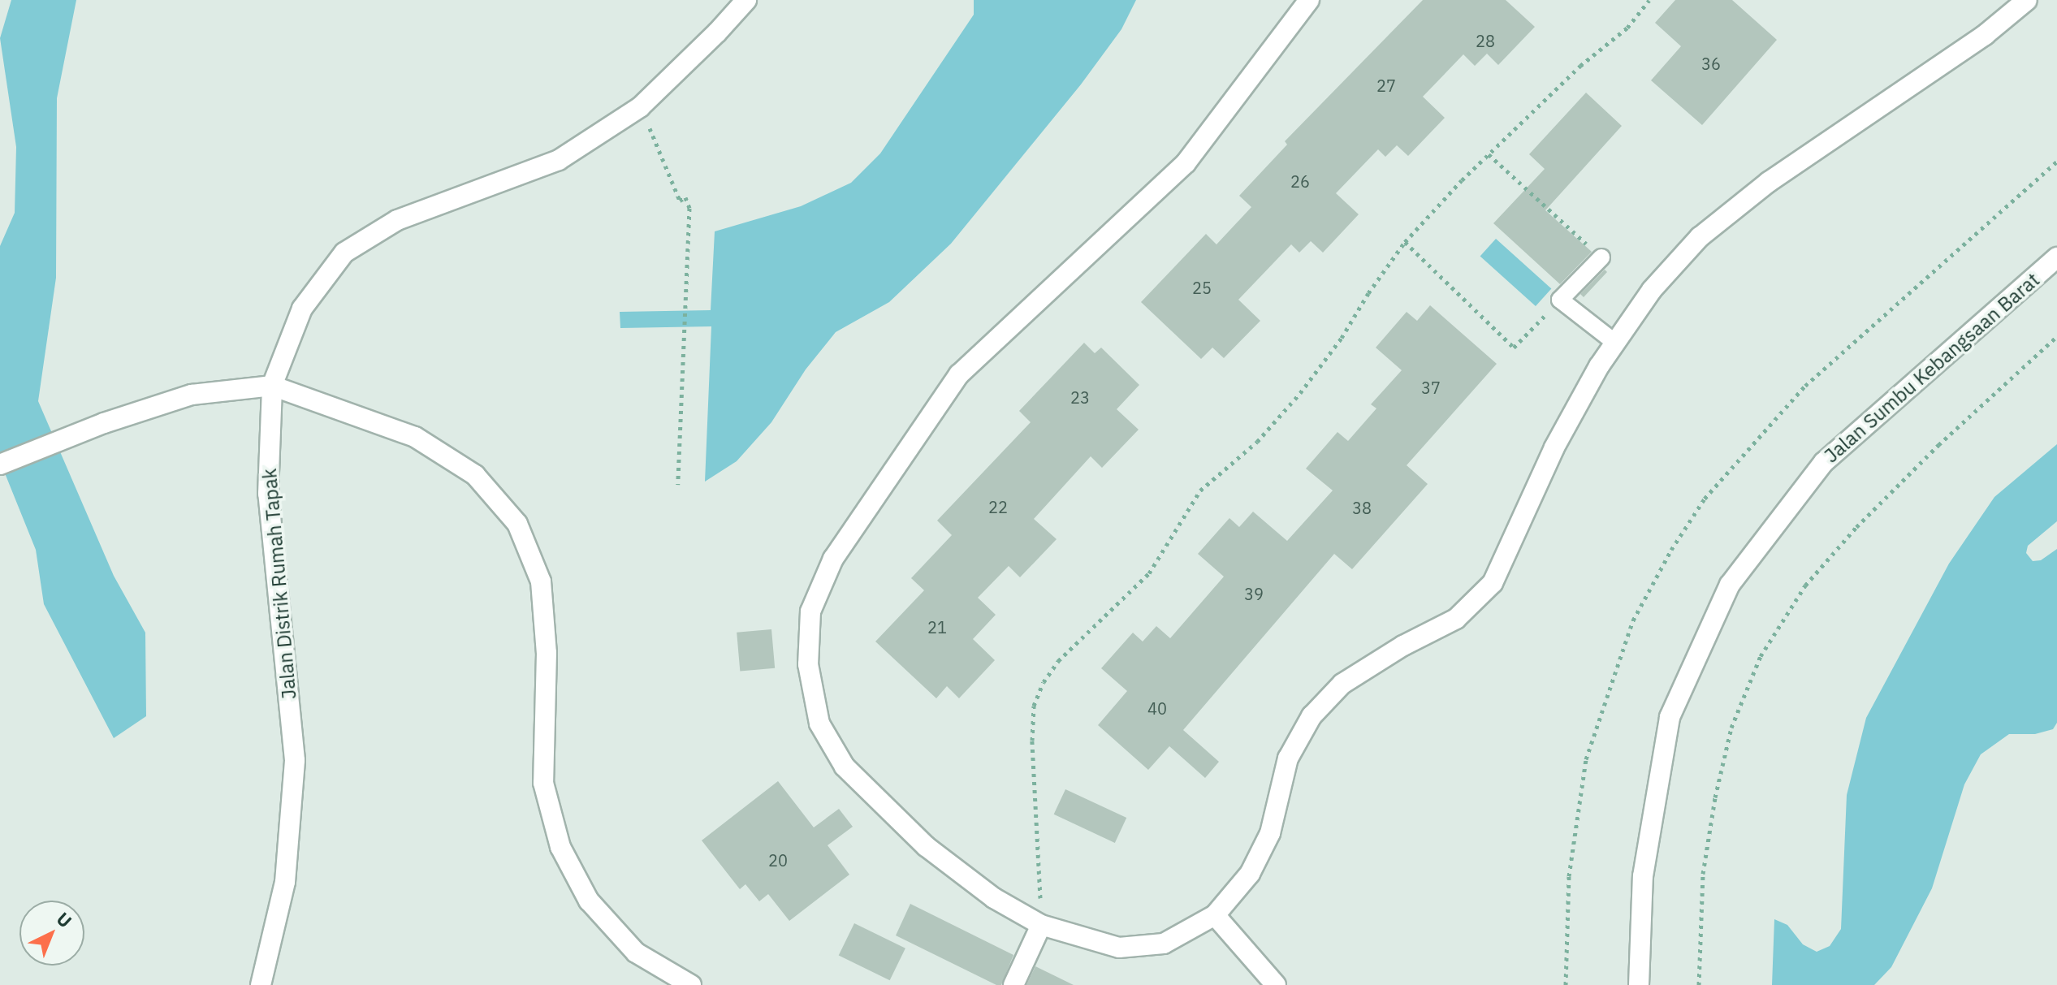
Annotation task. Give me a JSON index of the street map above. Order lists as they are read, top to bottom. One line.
{"streets":{"street":["Jalan Sumbu Kebangsaan Barat","Jalan Distrik Rumah Tapak"]},"house_numbers":["28","36","27","26","25","37","23","22","38","39","21","40","20"],"north":"top right"}
